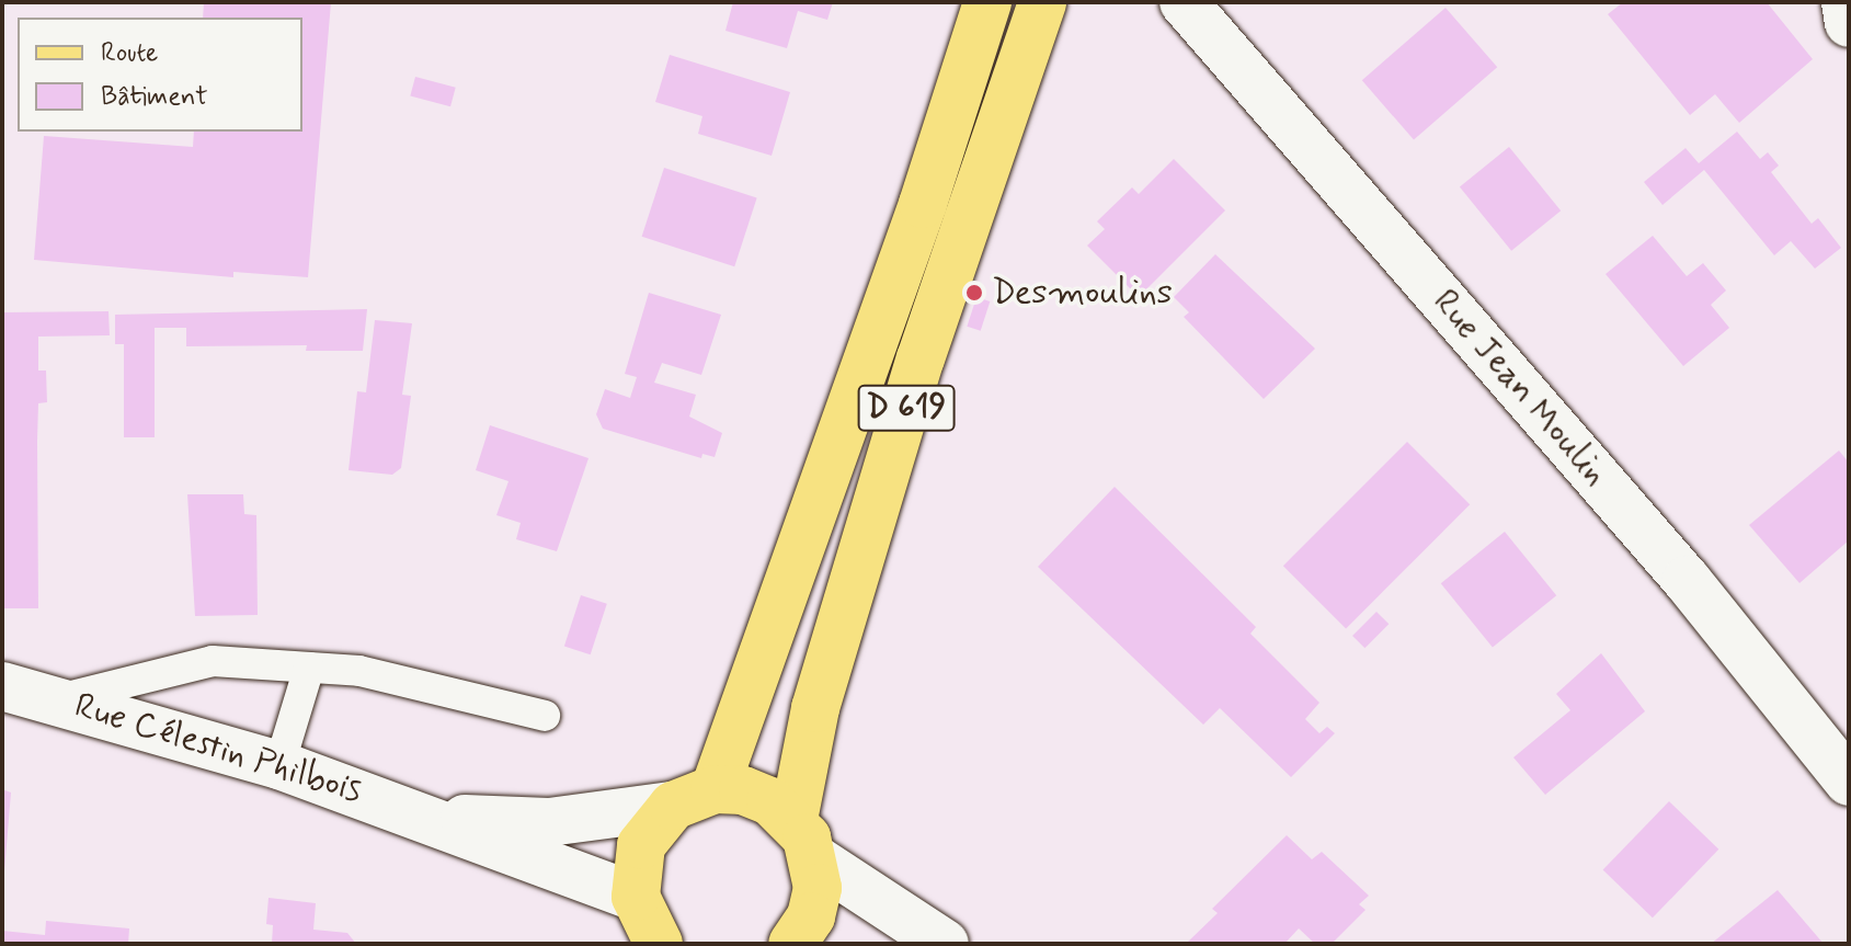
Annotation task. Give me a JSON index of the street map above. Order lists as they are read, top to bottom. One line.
{"streets":{"main road":["D 619"],"street":["Rue Jean Moulin","Rue Célestin Philbois"]},"crossings":[["D 619","Rue Célestin Philbois"]],"places":["Desmoulins"],"legend":["Route","Bâtiment"]}
